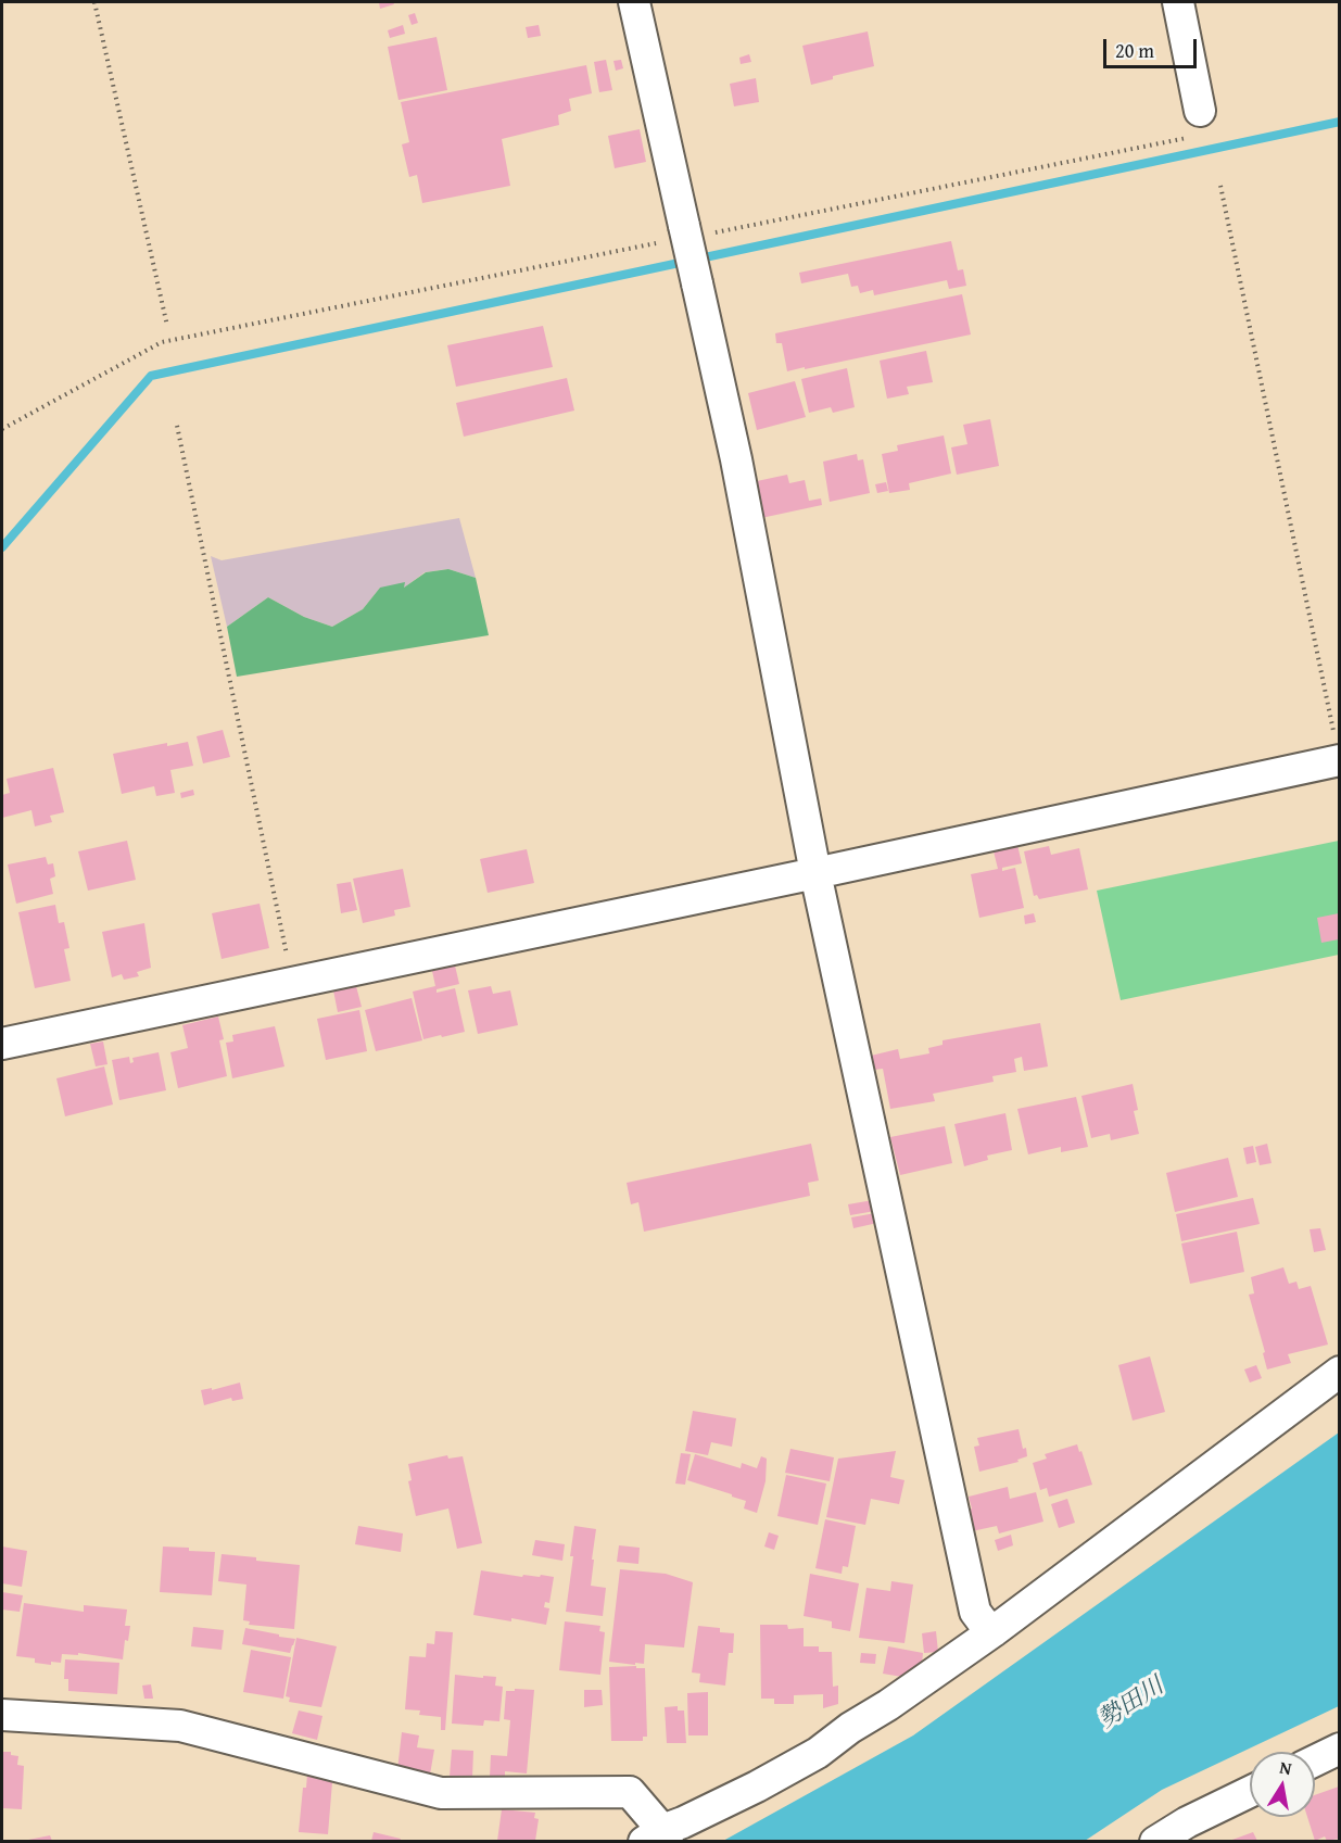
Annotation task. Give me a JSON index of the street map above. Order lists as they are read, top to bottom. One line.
{"water":["勢田川"],"scale_bar":"20 m","north":"top"}
